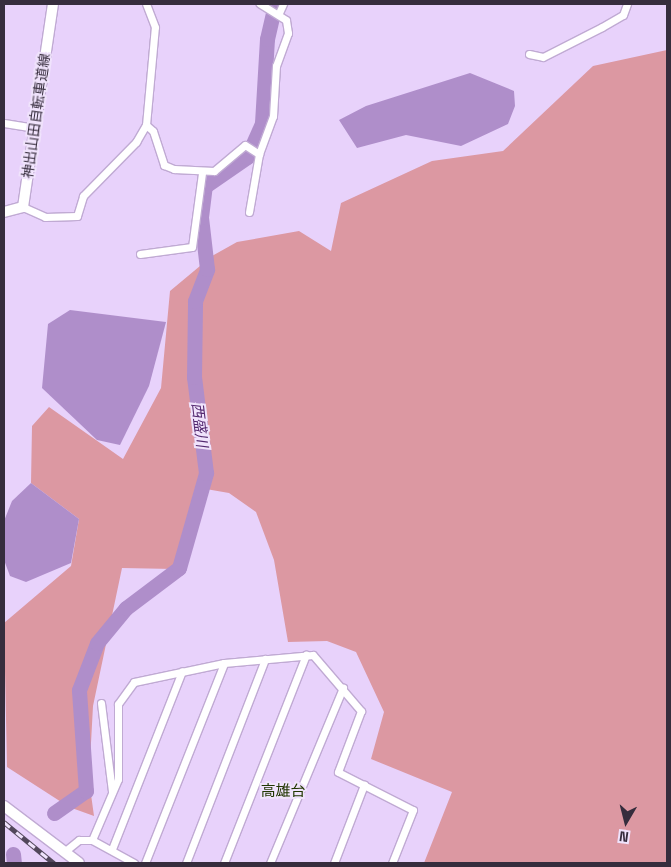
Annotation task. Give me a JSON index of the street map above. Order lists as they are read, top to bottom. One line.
{"streets":{"main road":["神出山田自転車道線"]},"districts":["高雄台"],"water":["西盛川"],"north":"bottom"}
